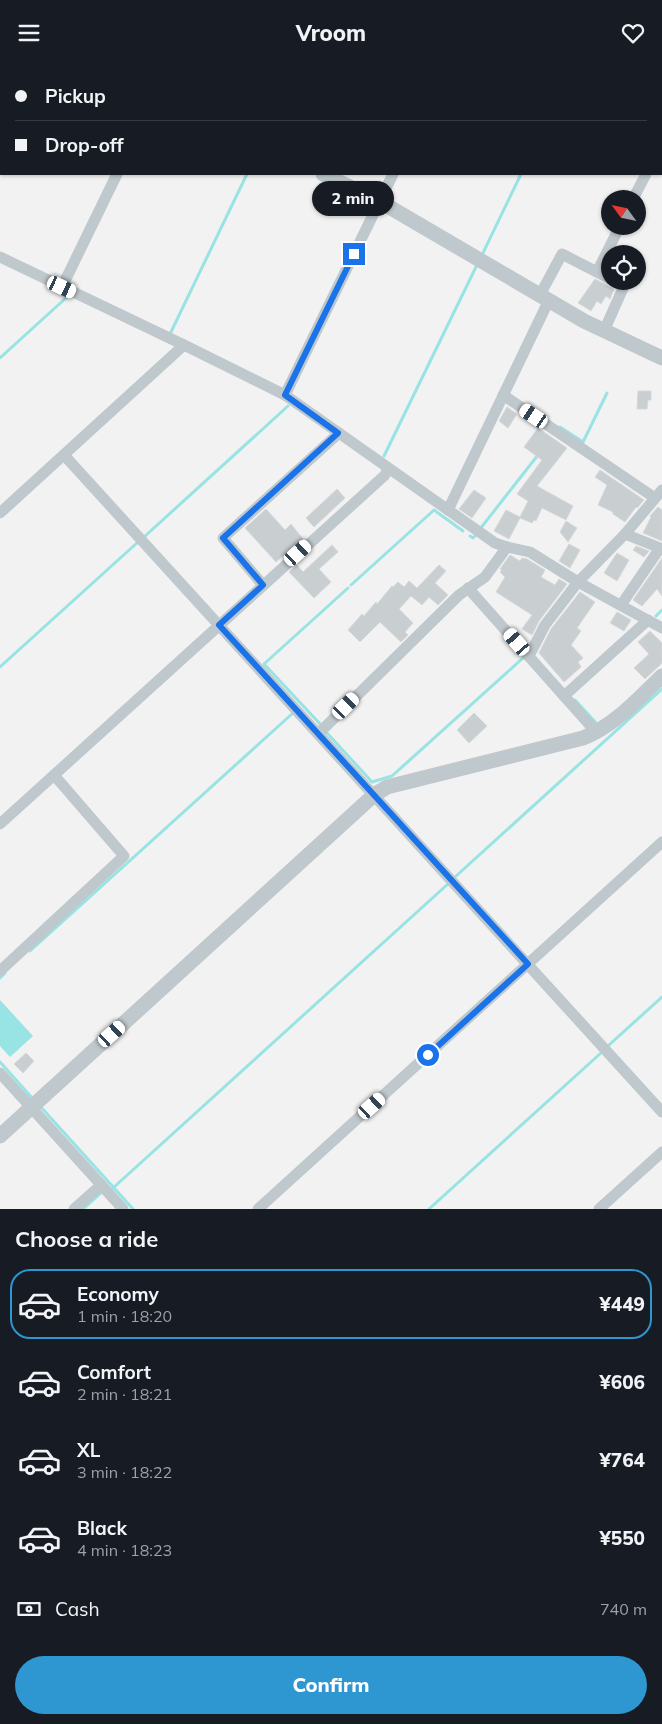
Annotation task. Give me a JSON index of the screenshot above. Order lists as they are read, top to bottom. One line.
{"north":"top left","page":{"header":"Vroom","banner":["Pickup","Drop-off"],"bubble":"2 min","heading":"Choose a ride","list":[{"name":"Economy","note":"1 min · 18:20","value":"¥449"},{"name":"Comfort","note":"2 min · 18:21","value":"¥606"},{"name":"XL","note":"3 min · 18:22","value":"¥764"},{"name":"Black","note":"4 min · 18:23","value":"¥550"}],"pay":["Cash","740 m"],"buttons":"Confirm"}}
